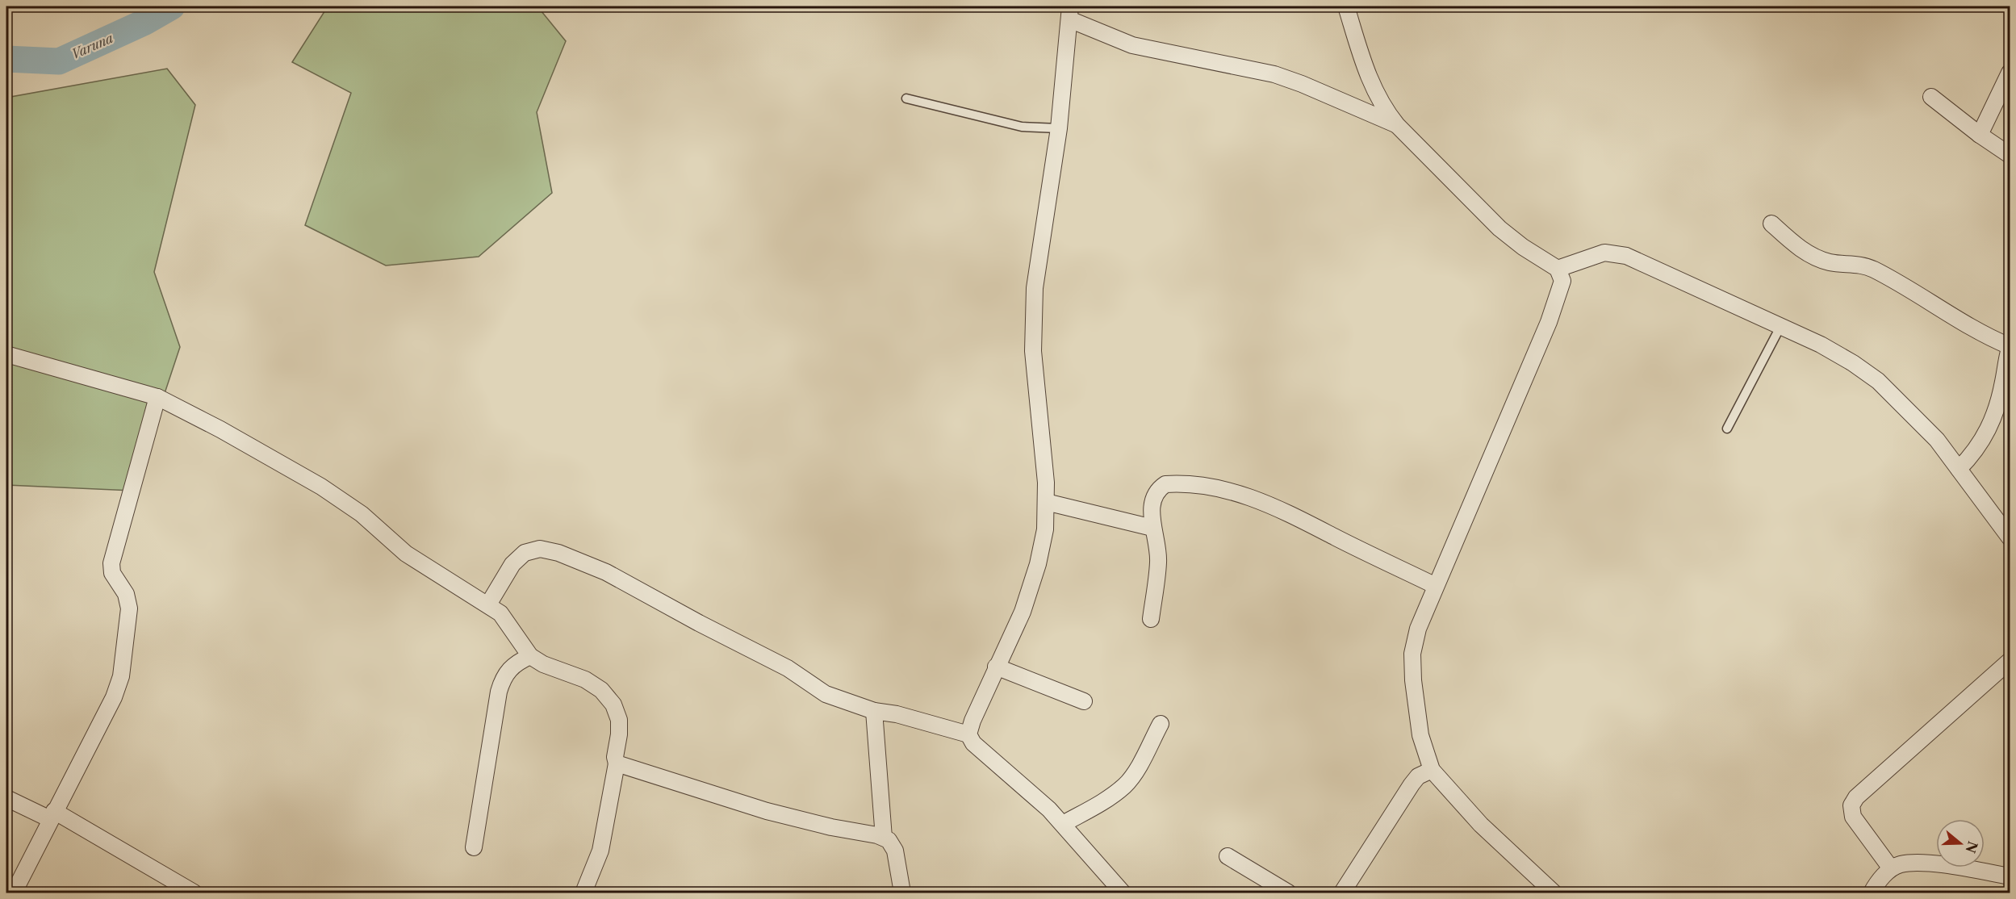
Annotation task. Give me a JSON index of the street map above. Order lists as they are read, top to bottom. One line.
{"water":["Varuna"],"north":"right"}
